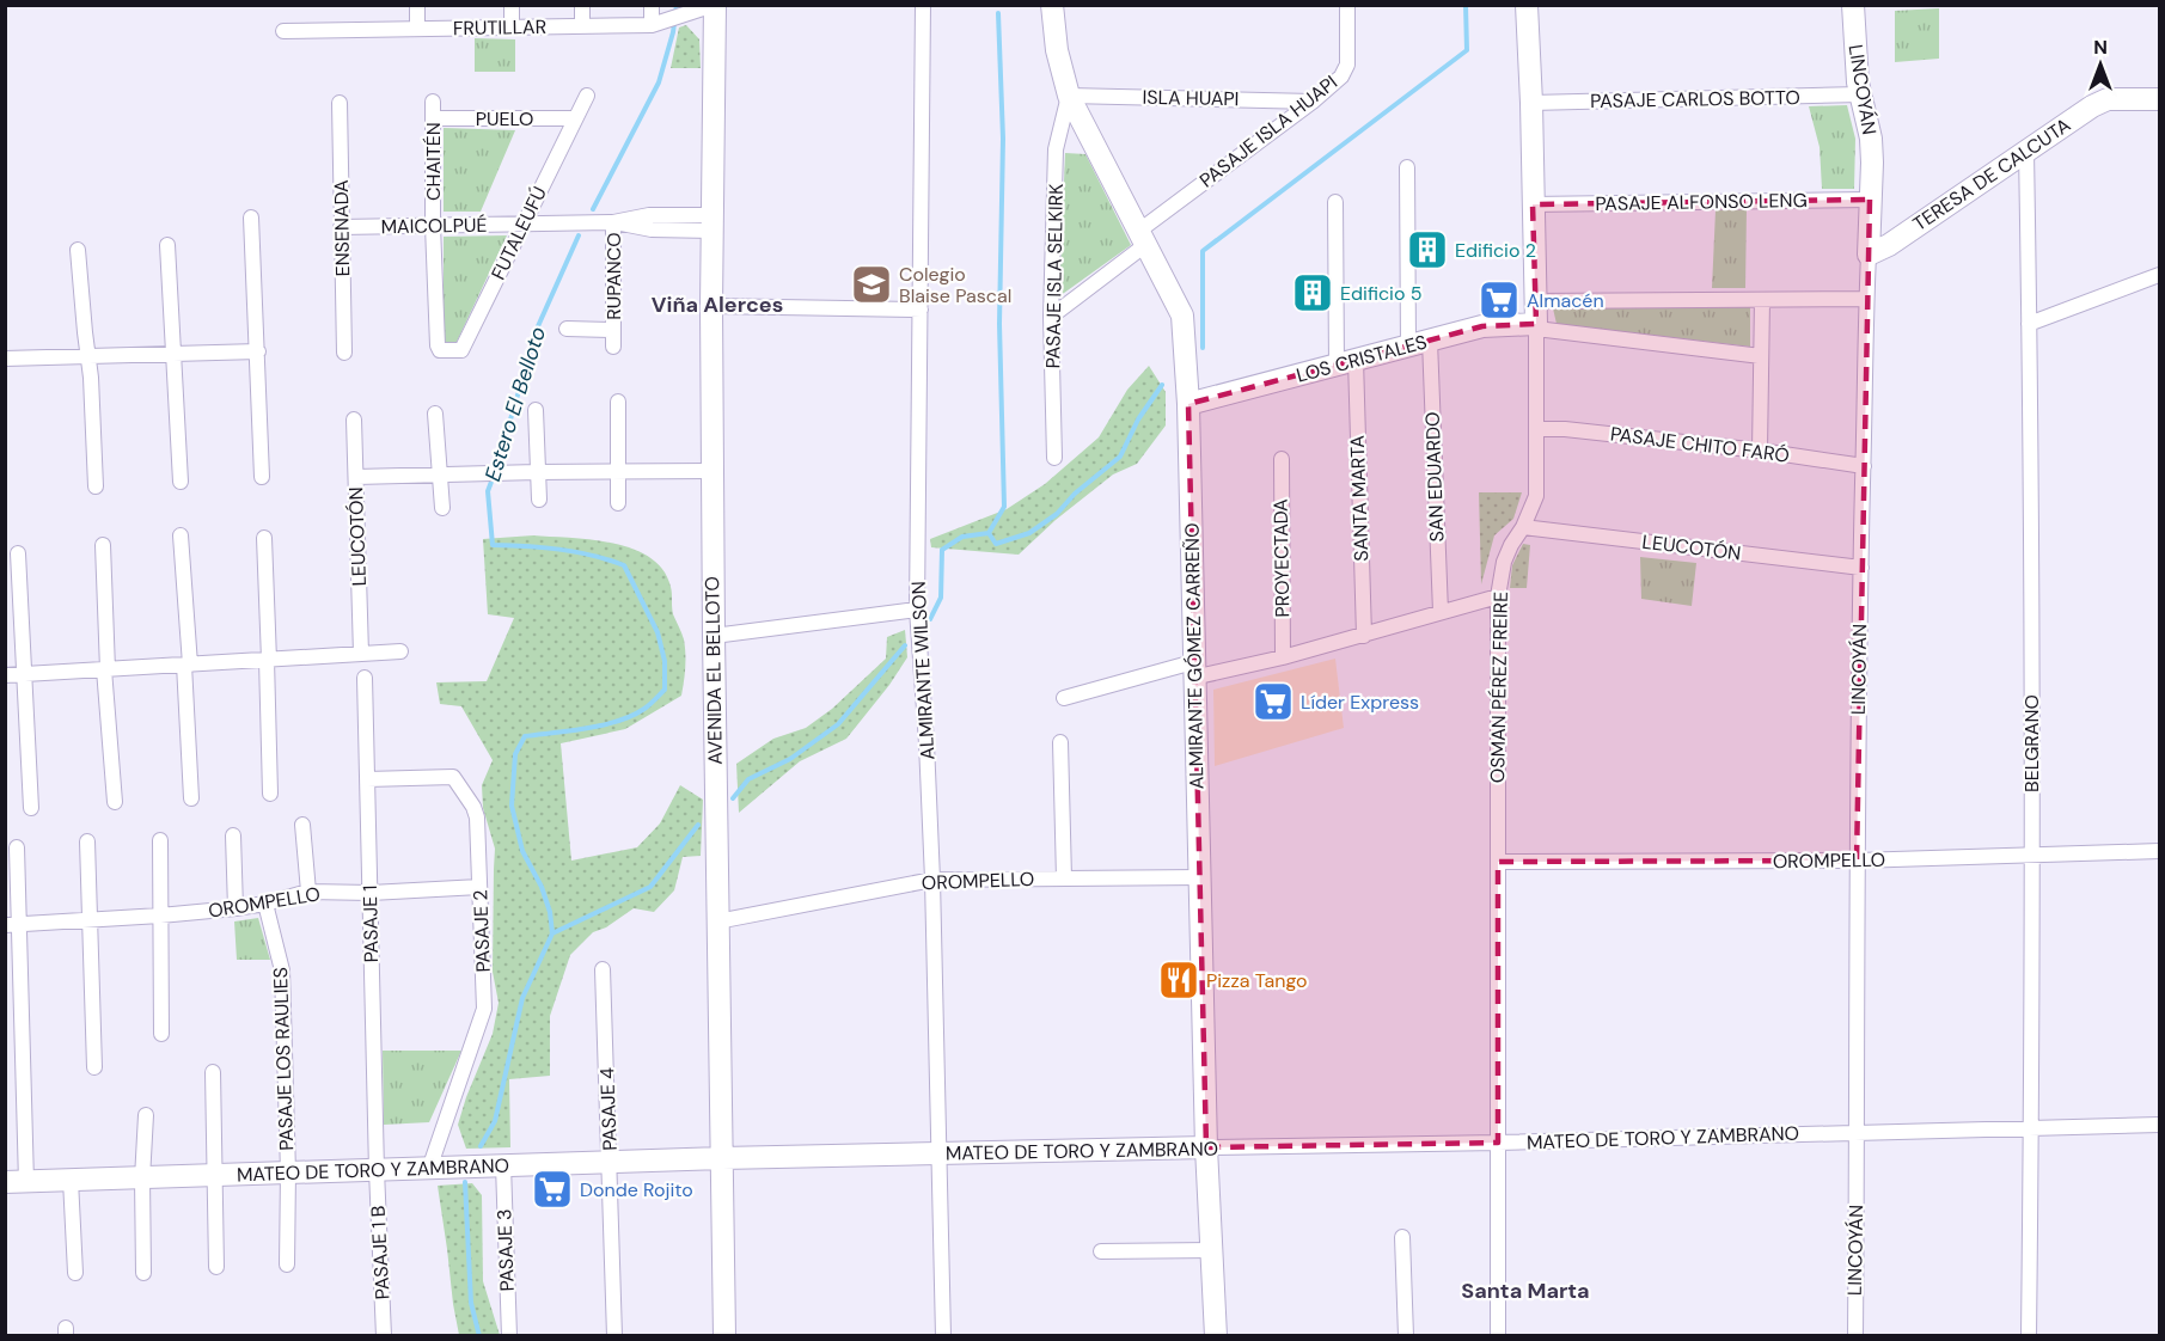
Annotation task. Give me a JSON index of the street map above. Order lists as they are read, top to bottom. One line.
{"streets":{"street":["FRUTILLAR","LINCOYÁN","ISLA HUAPI","PASAJE CARLOS BOTTO","PUELO","PASAJE ISLA HUAPI","CHAITÉN","TERESA DE CALCUTA","PASAJE ALFONSO LENG","MAICOLPUÉ","ENSENADA","FUTALEUFÚ","RUPANCO","PASAJE ISLA SELKIRK","LOS CRISTALES","PASAJE CHITO FARÓ","SAN EDUARDO","SANTA MARTA","LEUCOTÓN","PROYECTADA","ALMIRANTE GÓMEZ CARREÑO","AVENIDA EL BELLOTO","ALMIRANTE WILSON","OSMAN PÉREZ FREIRE","BELGRANO","OROMPELLO","PASAJE 1","PASAJE 2","PASAJE LOS RAULIES","PASAJE 4","MATEO DE TORO Y ZAMBRANO","PASAJE 3","PASAJE 1 B"]},"crossings":[["FRUTILLAR","AVENIDA EL BELLOTO"],["LINCOYÁN","PASAJE CARLOS BOTTO"],["LINCOYÁN","TERESA DE CALCUTA"],["LINCOYÁN","PASAJE ALFONSO LENG"],["LINCOYÁN","PASAJE CHITO FARÓ"],["LINCOYÁN","LEUCOTÓN"],["LINCOYÁN","OROMPELLO"],["LINCOYÁN","MATEO DE TORO Y ZAMBRANO"],["ISLA HUAPI","PASAJE ISLA HUAPI"],["ISLA HUAPI","PASAJE ISLA SELKIRK"],["ISLA HUAPI","ALMIRANTE GÓMEZ CARREÑO"],["PASAJE CARLOS BOTTO","OSMAN PÉREZ FREIRE"],["PUELO","CHAITÉN"],["PUELO","FUTALEUFÚ"],["PASAJE ISLA HUAPI","PASAJE ISLA SELKIRK"],["PASAJE ISLA HUAPI","ALMIRANTE GÓMEZ CARREÑO"],["CHAITÉN","MAICOLPUÉ"],["CHAITÉN","FUTALEUFÚ"],["TERESA DE CALCUTA","BELGRANO"],["PASAJE ALFONSO LENG","OSMAN PÉREZ FREIRE"],["MAICOLPUÉ","ENSENADA"],["MAICOLPUÉ","FUTALEUFÚ"],["MAICOLPUÉ","RUPANCO"],["MAICOLPUÉ","AVENIDA EL BELLOTO"],["PASAJE ISLA SELKIRK","ALMIRANTE GÓMEZ CARREÑO"],["LOS CRISTALES","SAN EDUARDO"],["LOS CRISTALES","SANTA MARTA"],["LOS CRISTALES","ALMIRANTE GÓMEZ CARREÑO"],["LOS CRISTALES","OSMAN PÉREZ FREIRE"],["PASAJE CHITO FARÓ","OSMAN PÉREZ FREIRE"],["LEUCOTÓN","OSMAN PÉREZ FREIRE"],["ALMIRANTE GÓMEZ CARREÑO","OROMPELLO"],["ALMIRANTE GÓMEZ CARREÑO","MATEO DE TORO Y ZAMBRANO"],["AVENIDA EL BELLOTO","OROMPELLO"],["AVENIDA EL BELLOTO","MATEO DE TORO Y ZAMBRANO"],["ALMIRANTE WILSON","OROMPELLO"],["ALMIRANTE WILSON","MATEO DE TORO Y ZAMBRANO"],["OSMAN PÉREZ FREIRE","OROMPELLO"],["OSMAN PÉREZ FREIRE","MATEO DE TORO Y ZAMBRANO"],["BELGRANO","OROMPELLO"],["BELGRANO","MATEO DE TORO Y ZAMBRANO"],["OROMPELLO","PASAJE 1"],["OROMPELLO","PASAJE 2"],["OROMPELLO","PASAJE LOS RAULIES"],["PASAJE 1","PASAJE 2"],["PASAJE 1","MATEO DE TORO Y ZAMBRANO"],["PASAJE 1","PASAJE 1 B"],["PASAJE 2","MATEO DE TORO Y ZAMBRANO"],["PASAJE LOS RAULIES","MATEO DE TORO Y ZAMBRANO"],["PASAJE 4","MATEO DE TORO Y ZAMBRANO"],["MATEO DE TORO Y ZAMBRANO","PASAJE 3"],["MATEO DE TORO Y ZAMBRANO","PASAJE 1 B"]],"districts":["Viña Alerces","Santa Marta"],"water":["Estero El Belloto"],"places":{"building":["Edificio 2","Edificio 5"],"school or university":["Colegio Blaise Pascal"],"supermarket":["Almacén","Líder Express","Donde Rojito"],"restaurant":["Pizza Tango"]},"north":"top"}
